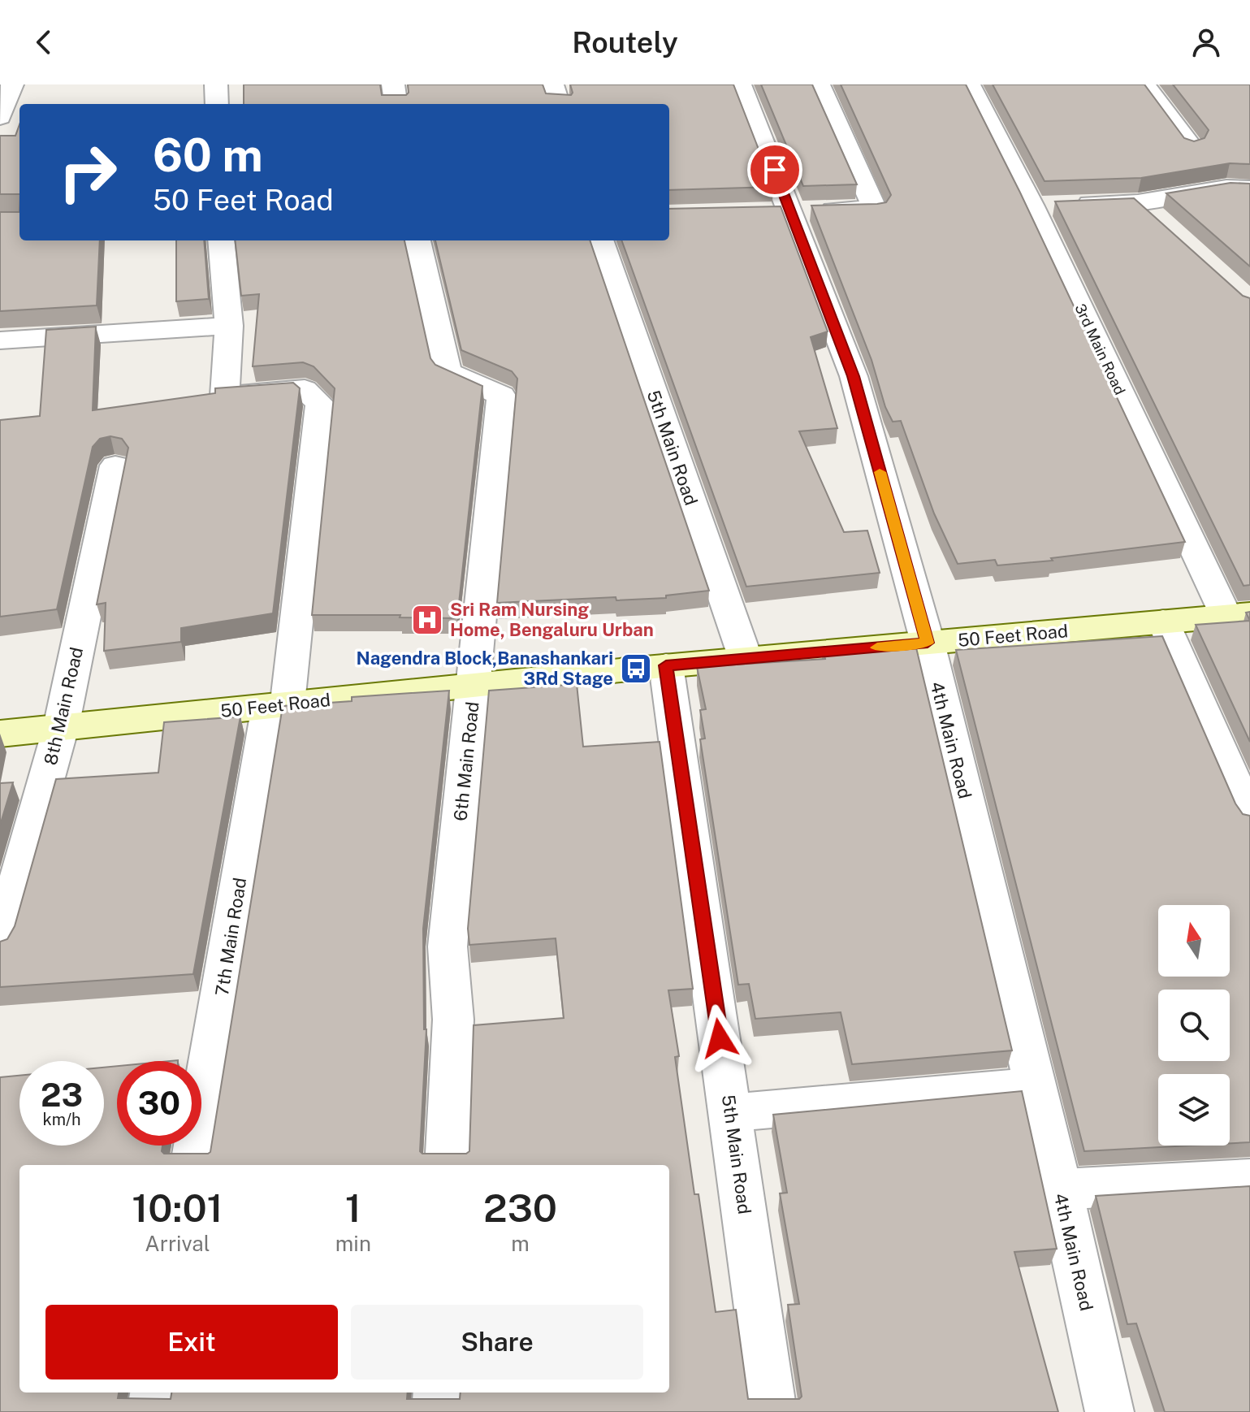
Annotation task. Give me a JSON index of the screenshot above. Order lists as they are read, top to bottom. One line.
{"streets":{"main road":["50 Feet Road"],"street":["3rd Main Road","5th Main Road","8th Main Road","4th Main Road","6th Main Road","7th Main Road"]},"crossings":[["3rd Main Road","50 Feet Road"],["5th Main Road","50 Feet Road"],["50 Feet Road","8th Main Road"],["50 Feet Road","4th Main Road"],["50 Feet Road","6th Main Road"],["50 Feet Road","7th Main Road"]],"places":{"hospital":["Sri Ram Nursing Home, Bengaluru Urban"],"bus stop":["Nagendra Block,Banashankari 3Rd Stage"]},"north":"top","page":{"header":"Routely","turn":["60 m","50 Feet Road"],"speed":"23 km/h","limit":"30","eta":["10:01","Arrival","1","min","230","m"],"buttons":["Exit","Share"]}}
